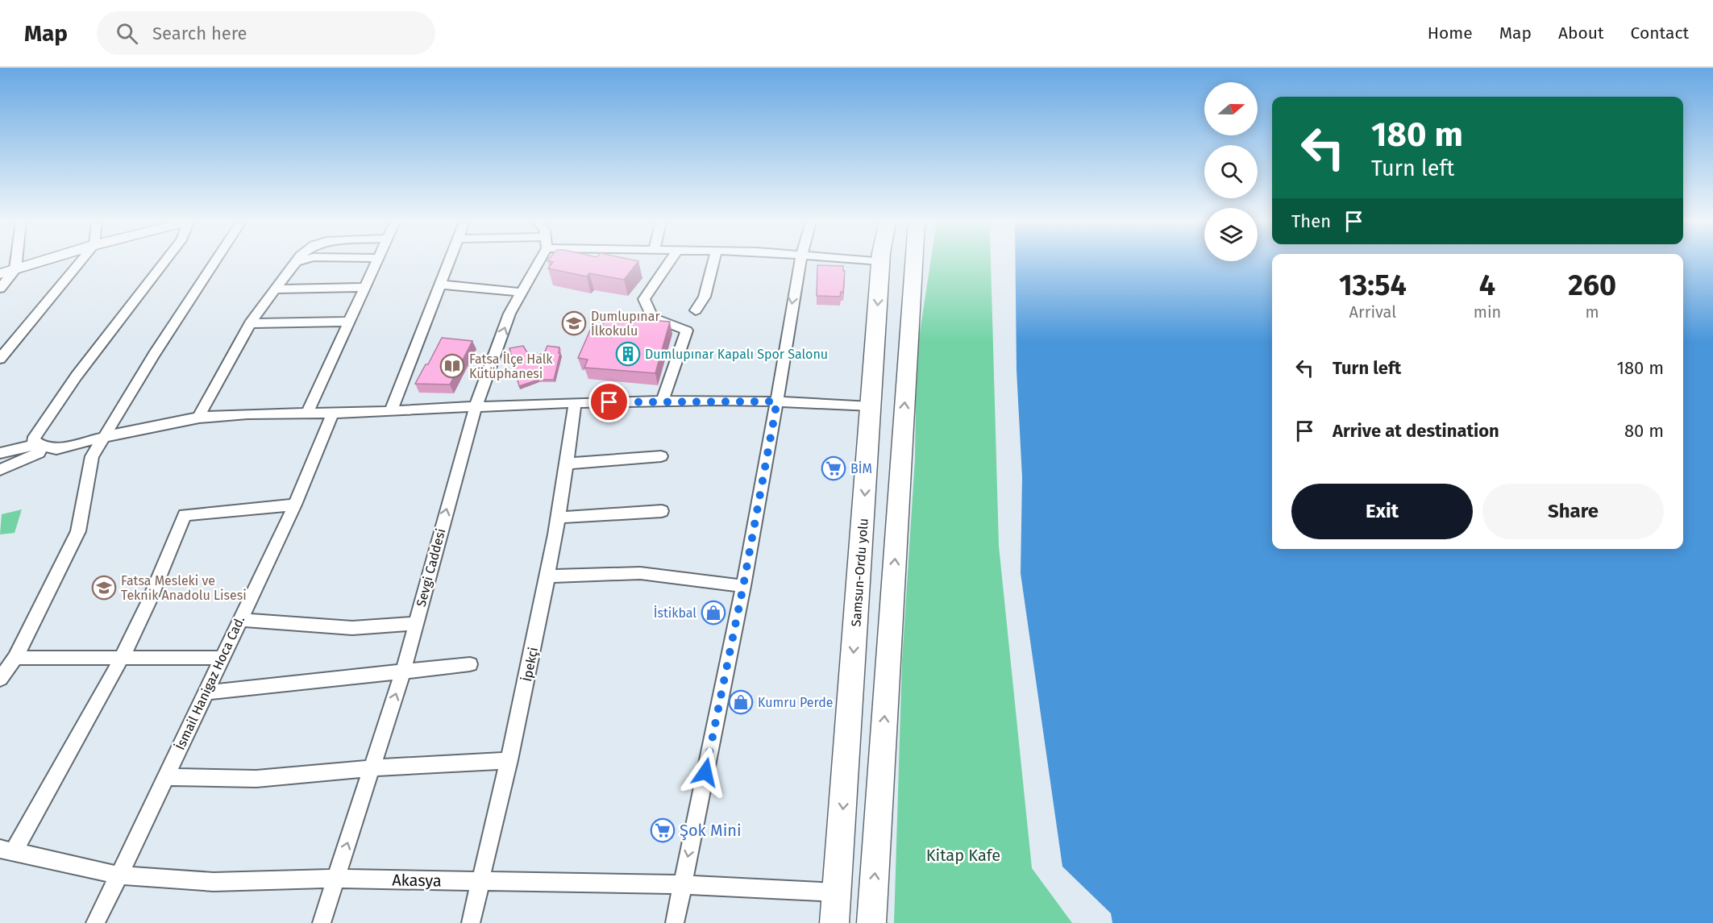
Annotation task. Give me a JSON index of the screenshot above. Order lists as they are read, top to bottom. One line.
{"streets":{"highway":["Samsun-Ordu yolu"],"street":["Sevgi Caddesi","İpekçi","İsmail Hanigaz Hoca Cad.","Akasya"]},"crossings":[["Sevgi Caddesi","Akasya"],["Samsun-Ordu yolu","Akasya"],["İpekçi","Akasya"],["İsmail Hanigaz Hoca Cad.","Akasya"]],"one_way":["Sevgi Caddesi"],"parks":["Kitap Kafe"],"places":{"school or university":["Dumlupınar İlkokulu","Fatsa Mesleki ve Teknik Anadolu Lisesi"],"building":["Dumlupınar Kapalı Spor Salonu"],"library":["Fatsa İlçe Halk Kütüphanesi"],"supermarket":["BİM","Şok Mini"],"shop":["İstikbal","Kumru Perde"]},"north":"right","page":{"header":"Map","search":"Search here","nav":["Home","Map","About","Contact"],"turn":["180 m","Turn left"],"then":"Then","eta":["13:54","Arrival","4","min","260","m"],"list":[{"name":"Turn left","value":"180 m"},{"name":"Arrive at destination","value":"80 m"}],"buttons":["Exit","Share"]}}
